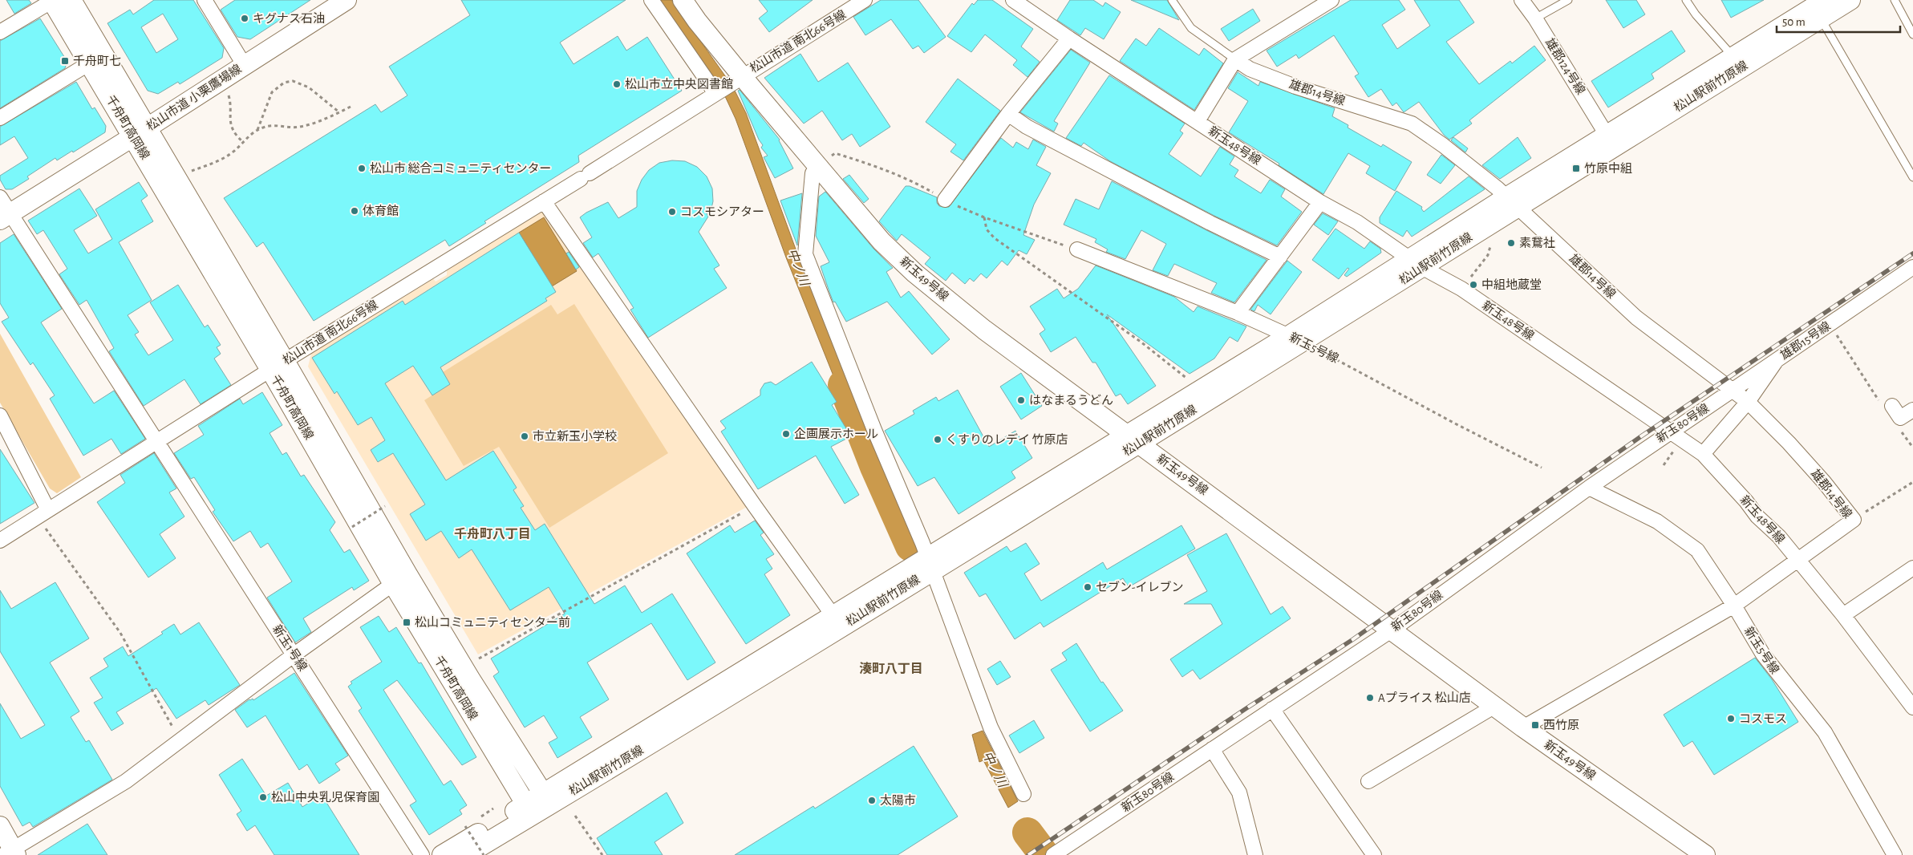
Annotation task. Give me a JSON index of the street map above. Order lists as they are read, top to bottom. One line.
{"streets":{"street":["松山市道 南北66号線","雄郡124号線","松山駅前竹原線","雄郡14号線","松山市道 小栗鷹場線","千舟町高岡線","新玉48号線","新玉49号線","雄郡15号線","新玉5号線","新玉80号線","新玉1号線"]},"crossings":[["松山市道 南北66号線","千舟町高岡線"],["松山市道 南北66号線","新玉49号線"],["松山市道 南北66号線","新玉1号線"],["雄郡124号線","松山駅前竹原線"],["松山駅前竹原線","雄郡14号線"],["松山駅前竹原線","千舟町高岡線"],["松山駅前竹原線","新玉48号線"],["松山駅前竹原線","新玉49号線"],["松山駅前竹原線","新玉5号線"],["雄郡14号線","新玉48号線"],["雄郡14号線","新玉49号線"],["雄郡14号線","雄郡15号線"],["雄郡14号線","新玉5号線"],["雄郡14号線","新玉80号線"],["松山市道 小栗鷹場線","千舟町高岡線"],["松山市道 小栗鷹場線","新玉1号線"],["新玉48号線","雄郡15号線"],["新玉48号線","新玉80号線"],["新玉49号線","新玉80号線"],["雄郡15号線","新玉80号線"],["新玉5号線","新玉80号線"]],"districts":["千舟町八丁目","湊町八丁目"],"water":["中ノ川"],"places":{"other":["キグナス石油","松山市立中央図書館","松山市 総合コミュニティセンター","体育館","コスモシアター","素鵞社","中組地蔵堂","はなまるうどん","企画展示ホール","市立新玉小学校","くすりのレデイ 竹原店","セブン-イレブン","Aプライス 松山店","コスモス","松山中央乳児保育園","太陽市"],"transit":["千舟町七","竹原中組","松山コミュニティセンター前","西竹原"]},"scale_bar":"50 m"}
